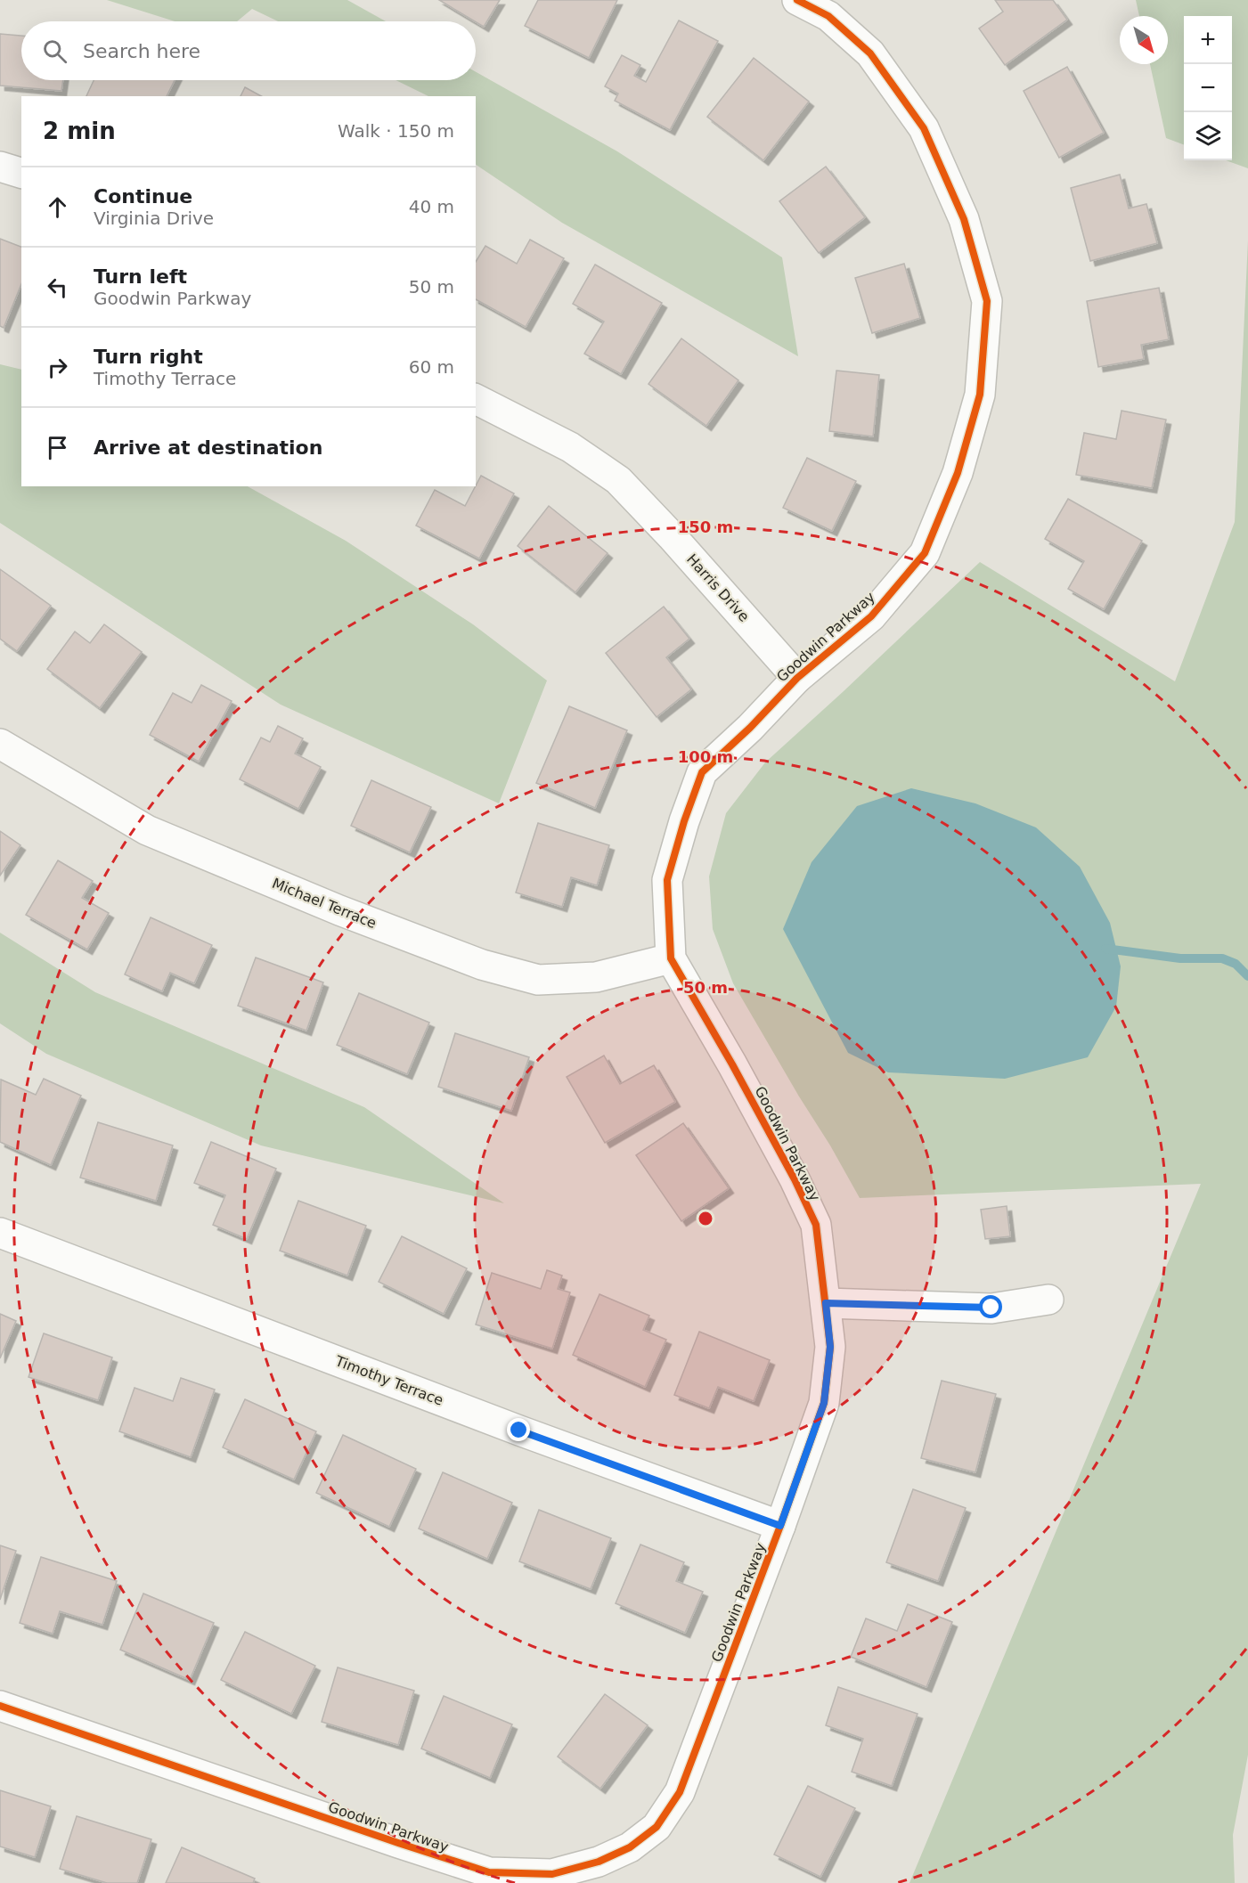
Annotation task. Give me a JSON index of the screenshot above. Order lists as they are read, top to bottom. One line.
{"streets":{"street":["Harris Drive","Goodwin Parkway","Michael Terrace","Timothy Terrace"]},"crossings":[["Harris Drive","Goodwin Parkway"],["Goodwin Parkway","Michael Terrace"],["Goodwin Parkway","Timothy Terrace"]],"north":"bottom right","page":{"map_buttons":["+","−"],"search":"Search here","heading":["2 min","Walk · 150 m"],"list":[["Continue","Virginia Drive","40 m"],["Turn left","Goodwin Parkway","50 m"],["Turn right","Timothy Terrace","60 m"],"Arrive at destination"]},"rings":["150 m","100 m","50 m"]}
